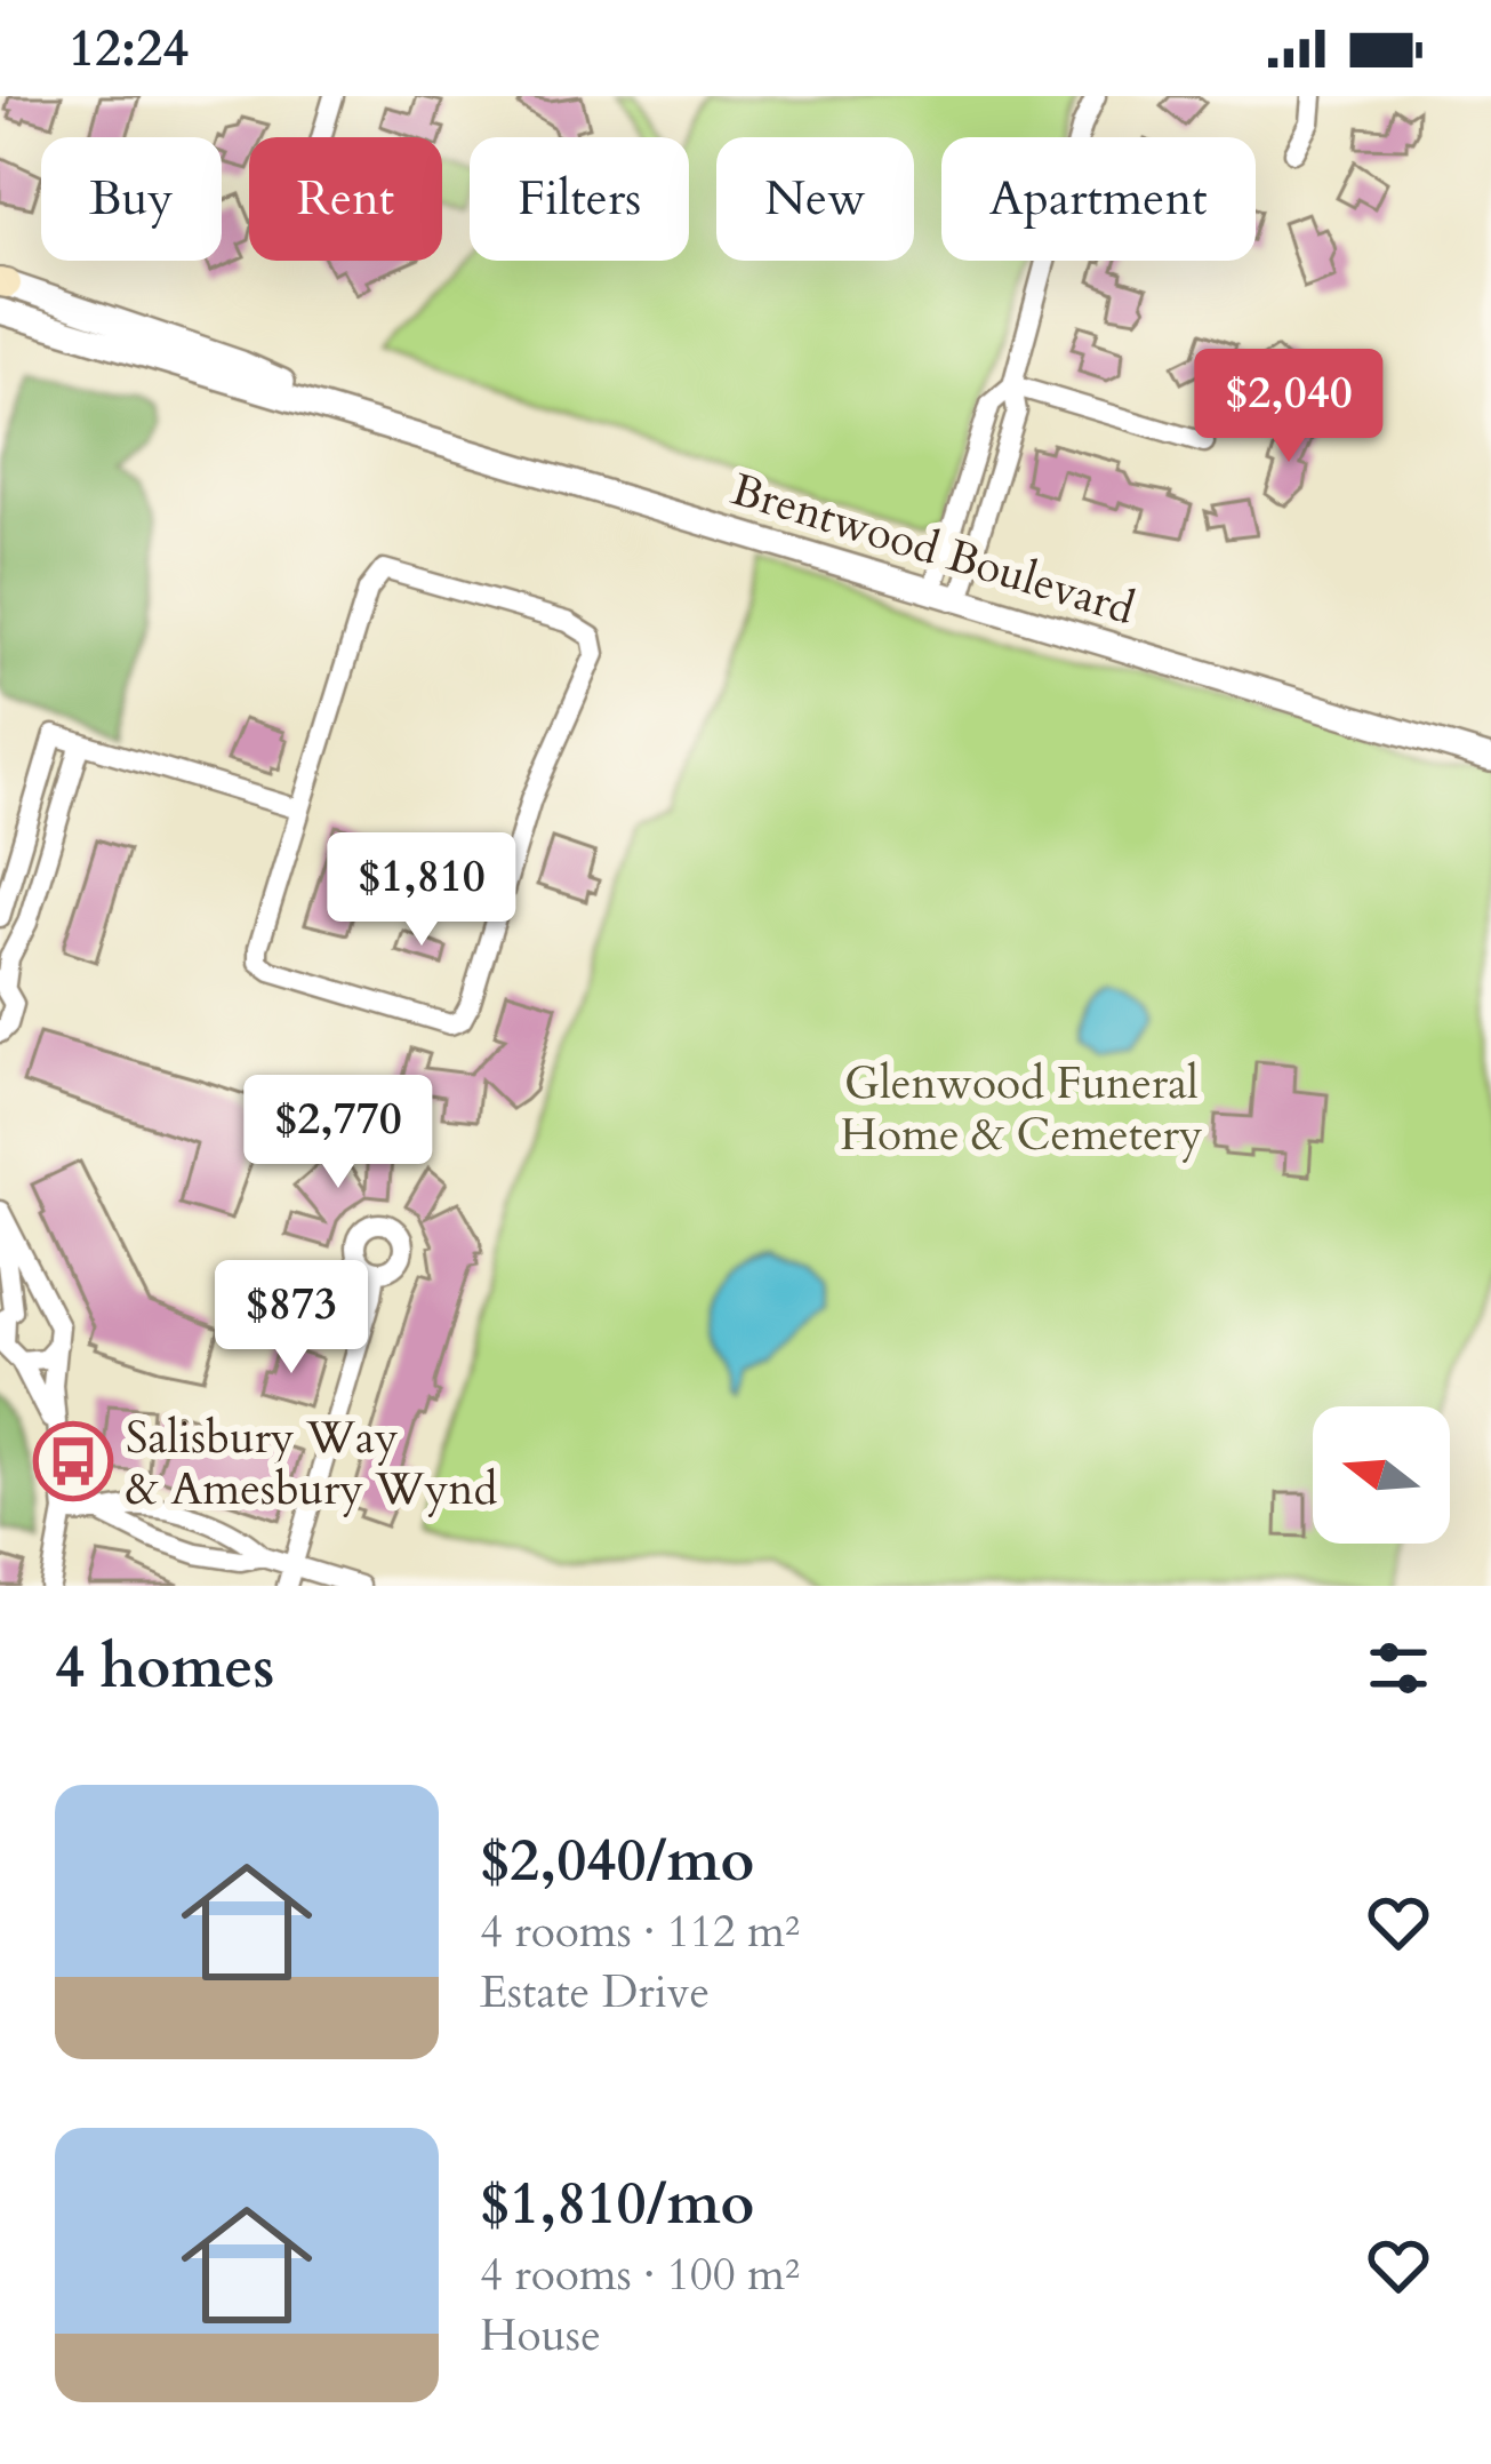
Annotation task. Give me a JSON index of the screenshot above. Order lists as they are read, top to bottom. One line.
{"streets":{"street":["Brentwood Boulevard"]},"parks":["Glenwood Funeral Home & Cemetery"],"places":{"bus stop":["Salisbury Way & Amesbury Wynd"]},"north":"left","page":{"status":"12:24","chip":["Buy","Rent","Filters","New","Apartment"],"price":["$2,040","$1,810","$2,770","$873"],"heading":"4 homes","list":[{"name":"$2,040/mo","note":"4 rooms · 112 m² · Estate Drive"},{"name":"$1,810/mo","note":"4 rooms · 100 m² · House"}]}}
